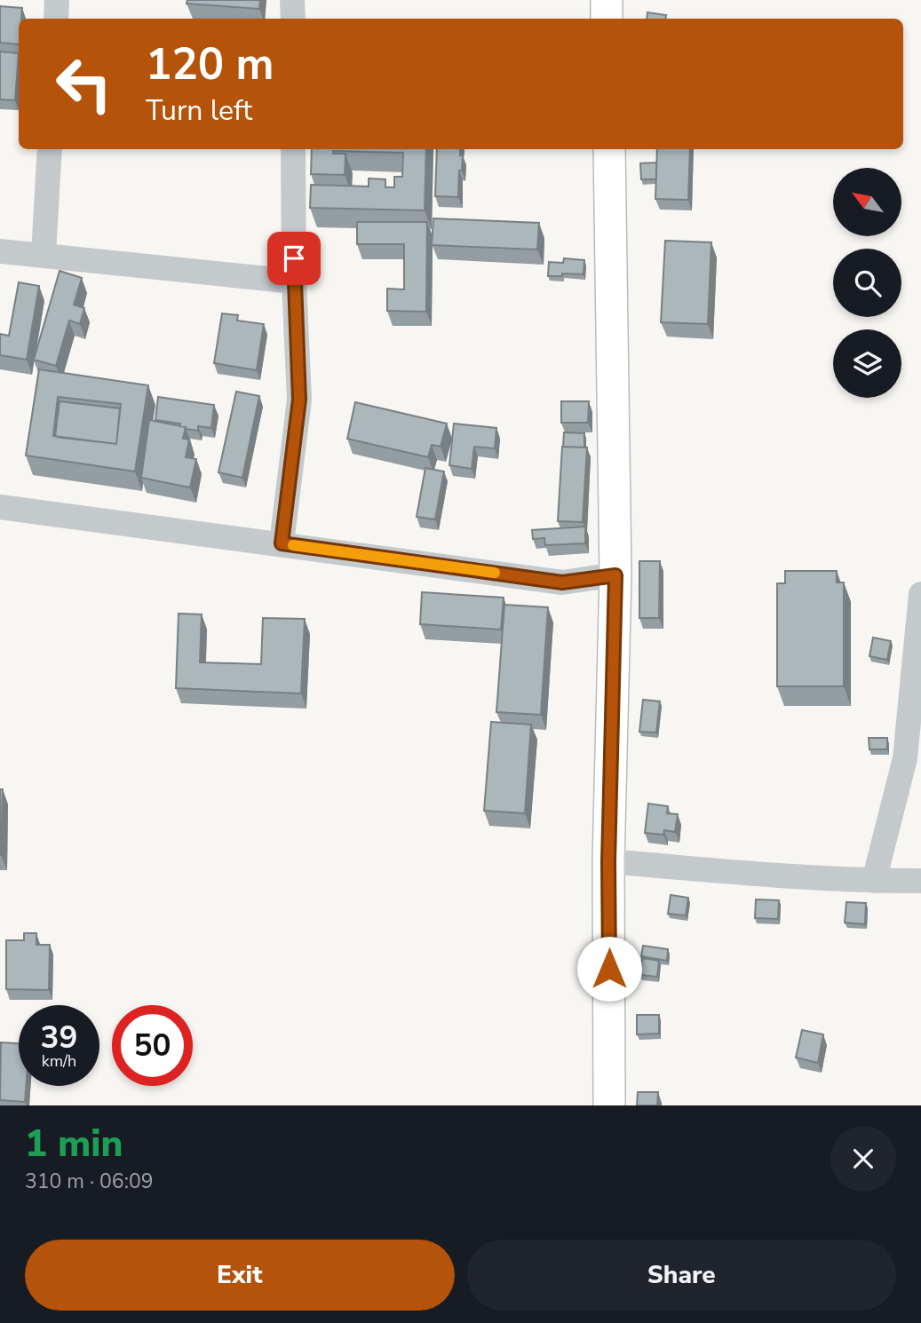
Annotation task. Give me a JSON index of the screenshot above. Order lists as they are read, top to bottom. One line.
{"north":"top left","page":{"turn":["120 m","Turn left"],"speed":"39 km/h","limit":"50","heading":["1 min","310 m · 06:09"],"buttons":["Exit","Share"]}}
